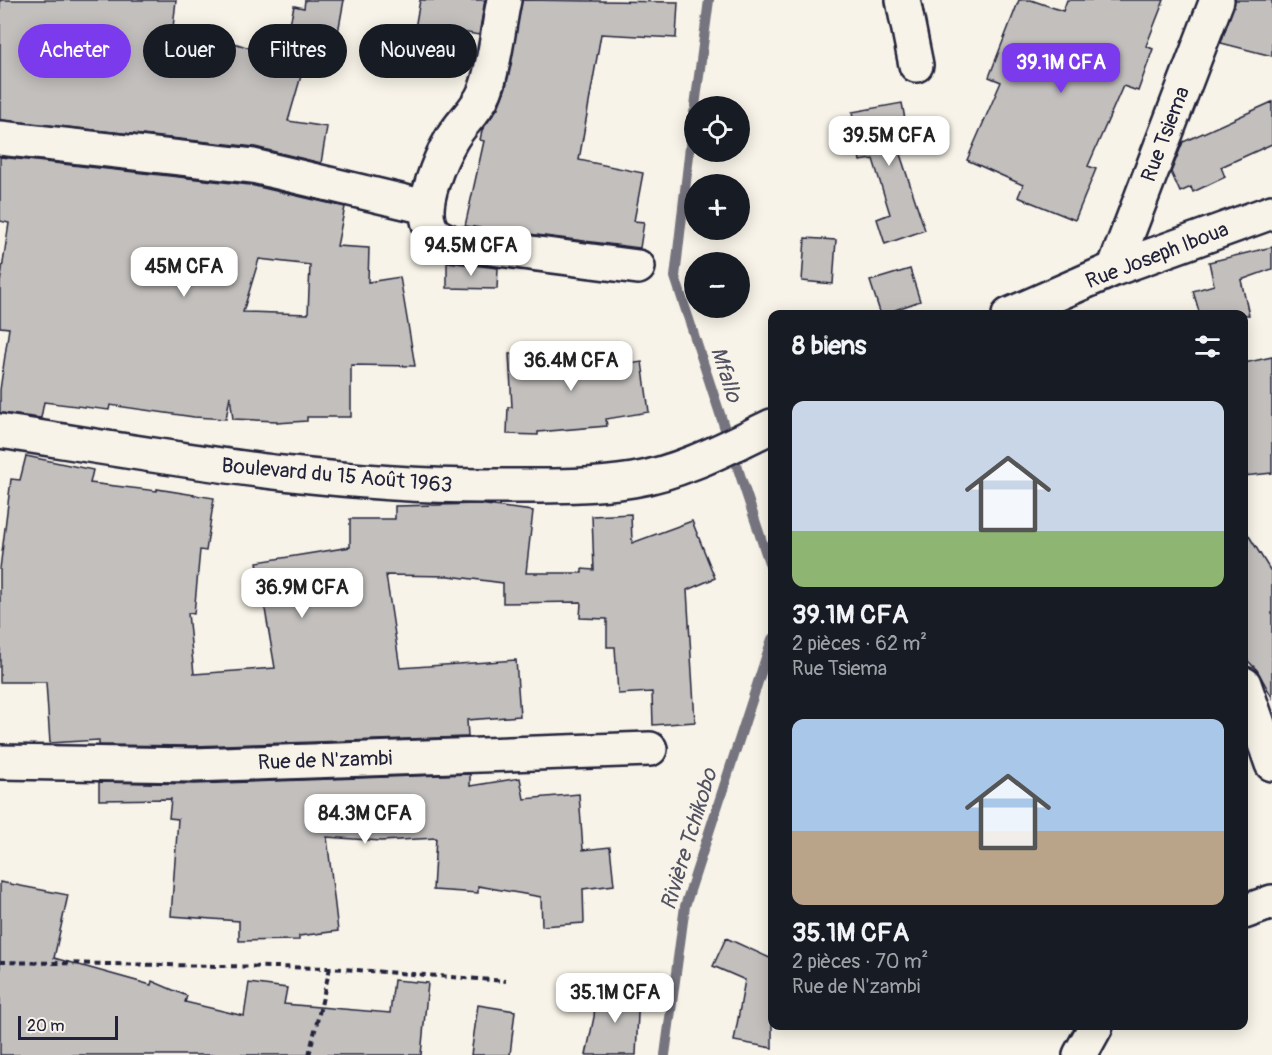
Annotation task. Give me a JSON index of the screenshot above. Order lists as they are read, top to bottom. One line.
{"streets":{"street":["Rue Tsiema","Rue Joseph Iboua","Boulevard du 15 Août 1963","Rue de N'zambi"]},"crossings":[["Rue Tsiema","Rue Joseph Iboua"]],"water":["Mfallo","Rivière Tchikobo"],"scale_bar":"20 m","page":{"chip":["Acheter","Louer","Filtres","Nouveau"],"price":["39.1M CFA","39.5M CFA","94.5M CFA","45M CFA","36.4M CFA","36.9M CFA","84.3M CFA","35.1M CFA"],"map_buttons":["+","−"],"heading":"8 biens","list":[{"name":"39.1M CFA","note":"2 pièces · 62 m² · Rue Tsiema"},{"name":"35.1M CFA","note":"2 pièces · 70 m² · Rue de N'zambi"}],"scale":"20 m"}}
